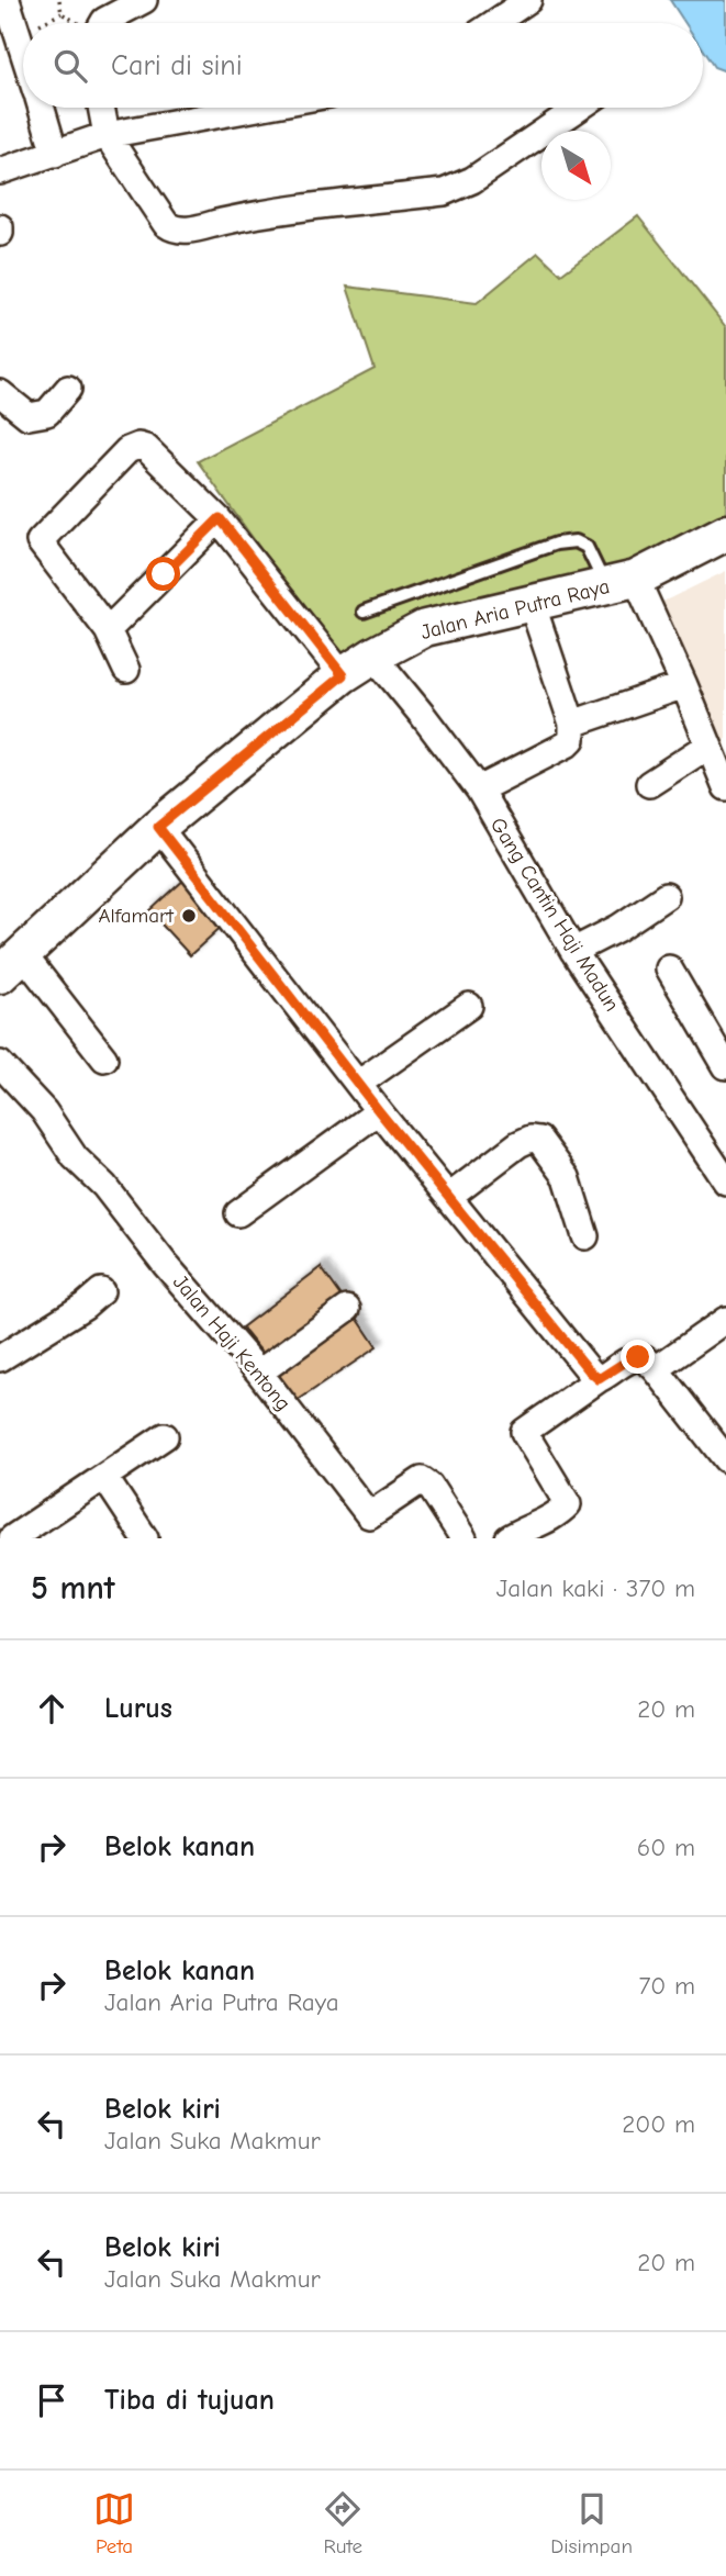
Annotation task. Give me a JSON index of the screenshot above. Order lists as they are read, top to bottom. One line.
{"streets":{"main road":["Jalan Aria Putra Raya"],"street":["Gang Cantin Haji Madun","Jalan Haji Kentong"]},"crossings":[["Jalan Aria Putra Raya","Gang Cantin Haji Madun"]],"places":["Alfamart"],"north":"bottom right","page":{"search":"Cari di sini","heading":["5 mnt","Jalan kaki · 370 m"],"list":[["Lurus","20 m"],["Belok kanan","60 m"],["Belok kanan","Jalan Aria Putra Raya","70 m"],["Belok kiri","Jalan Suka Makmur","200 m"],["Belok kiri","Jalan Suka Makmur","20 m"],"Tiba di tujuan"],"nav":["Peta","Rute","Disimpan"]}}
